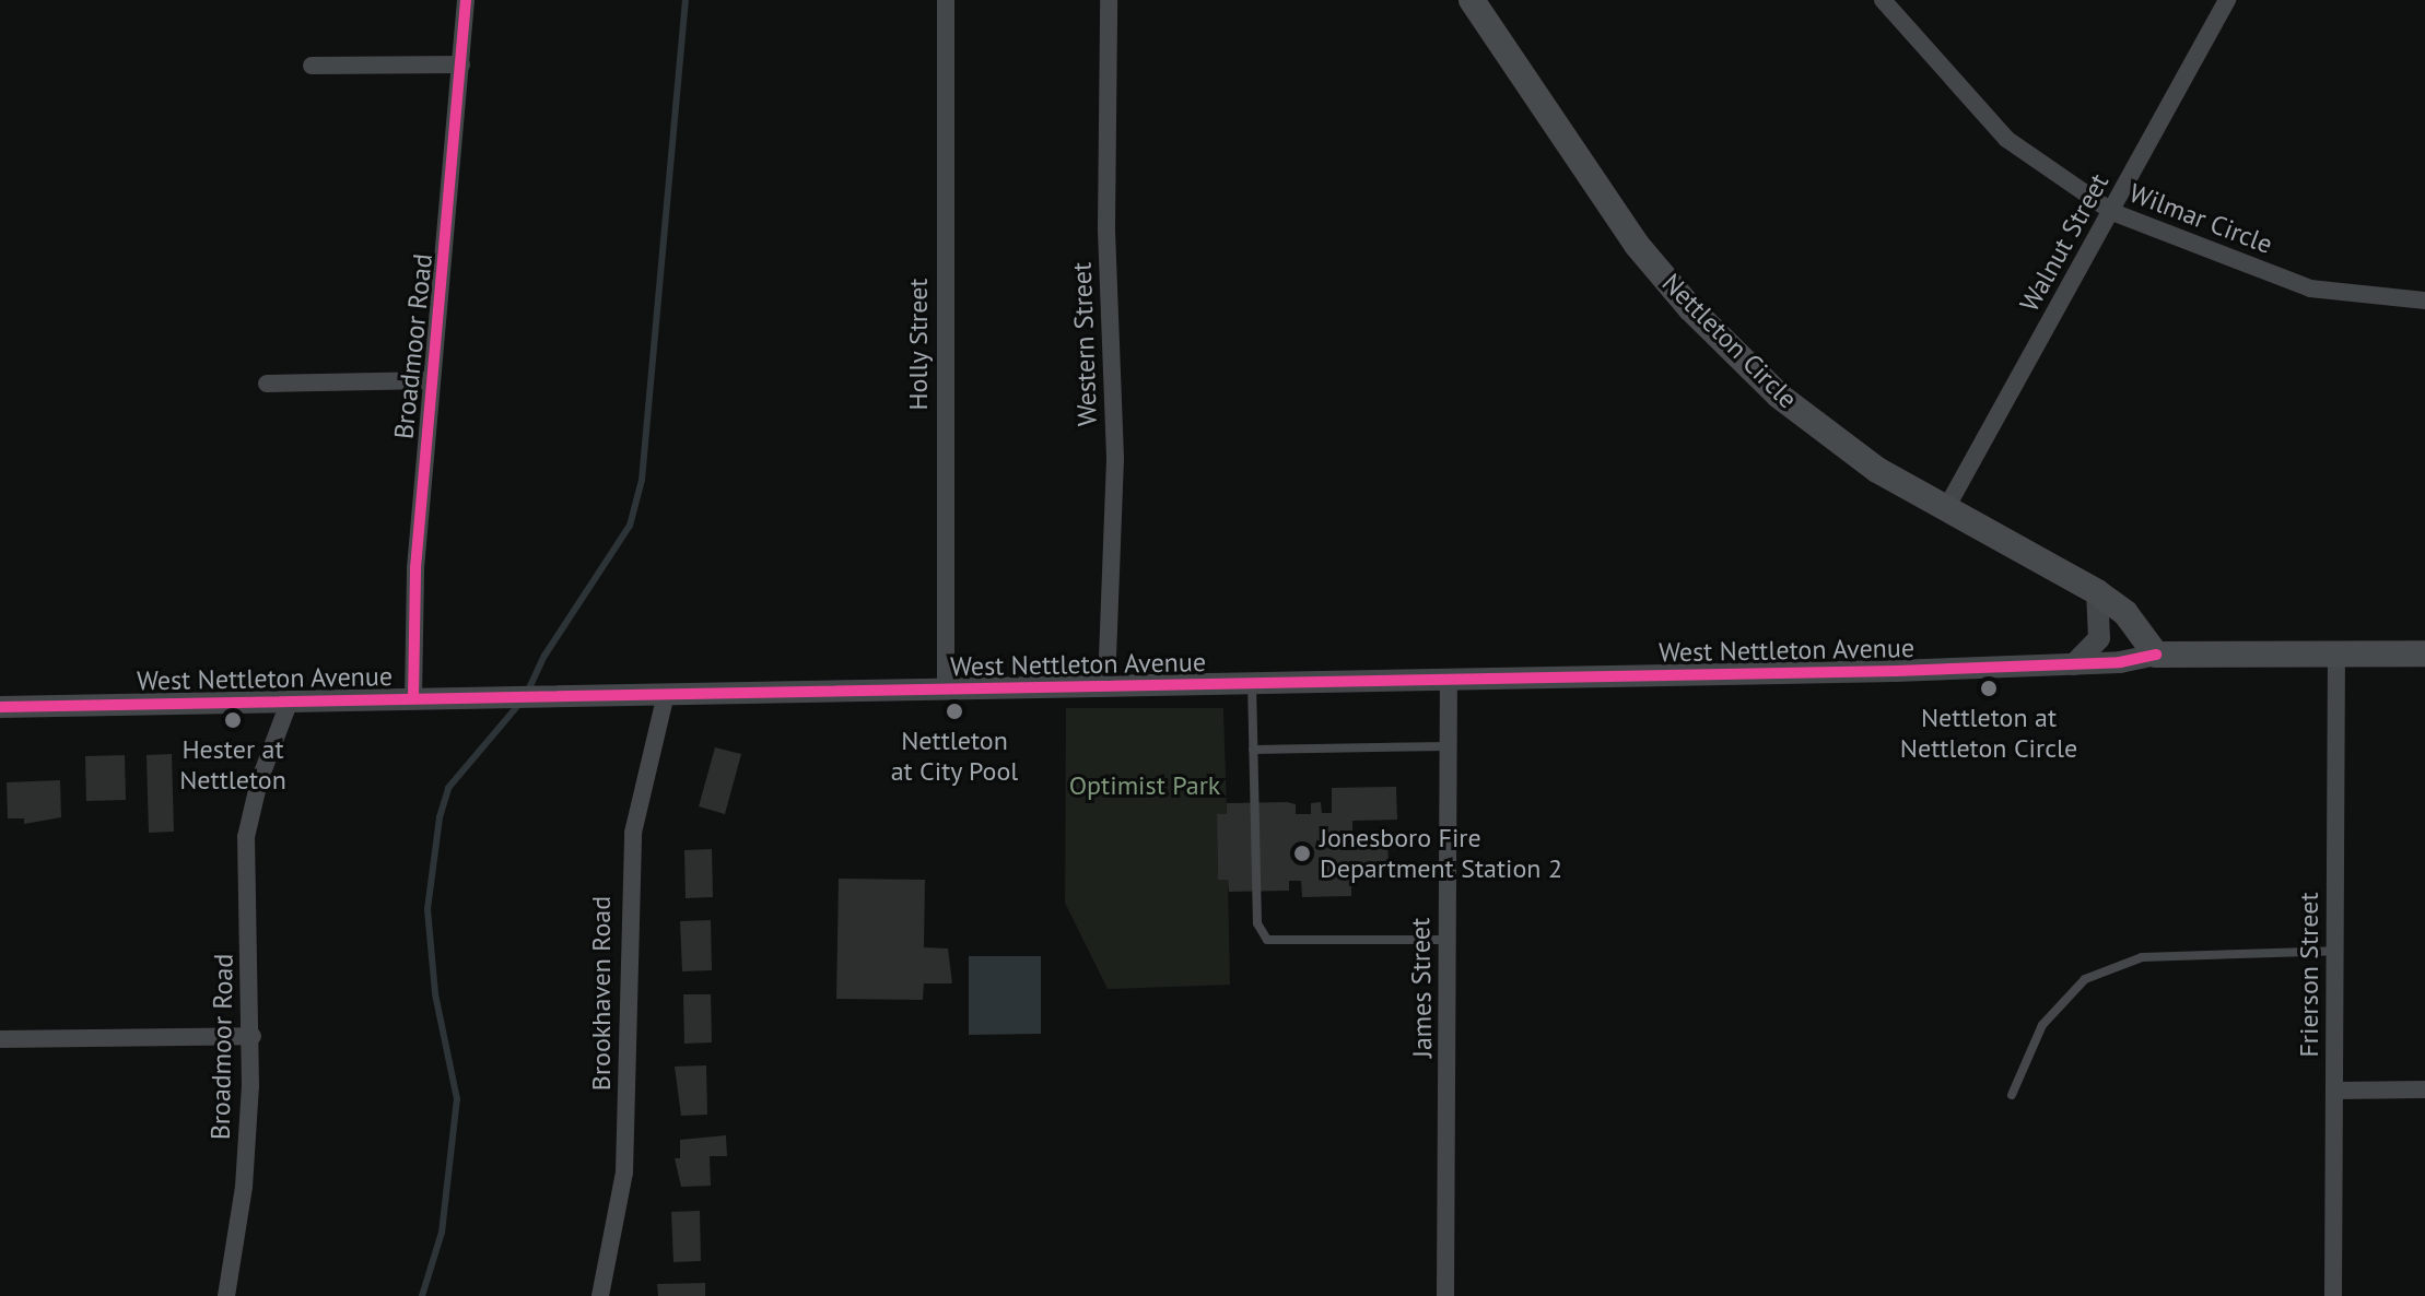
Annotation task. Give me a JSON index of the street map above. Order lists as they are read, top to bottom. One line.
{"streets":{"main road":["Nettleton Circle","West Nettleton Avenue"],"street":["Wilmar Circle","Walnut Street","Holly Street","Western Street","Broadmoor Road","Frierson Street","James Street","Brookhaven Road"]},"crossings":[["Wilmar Circle","Walnut Street"],["Walnut Street","Nettleton Circle"],["Nettleton Circle","West Nettleton Avenue"],["Holly Street","West Nettleton Avenue"],["Western Street","West Nettleton Avenue"],["Broadmoor Road","West Nettleton Avenue"],["West Nettleton Avenue","Frierson Street"],["West Nettleton Avenue","James Street"],["West Nettleton Avenue","Brookhaven Road"]],"parks":["Optimist Park"],"places":["Nettleton at Nettleton Circle","Nettleton at City Pool","Hester at Nettleton","Jonesboro Fire Department Station 2"]}
